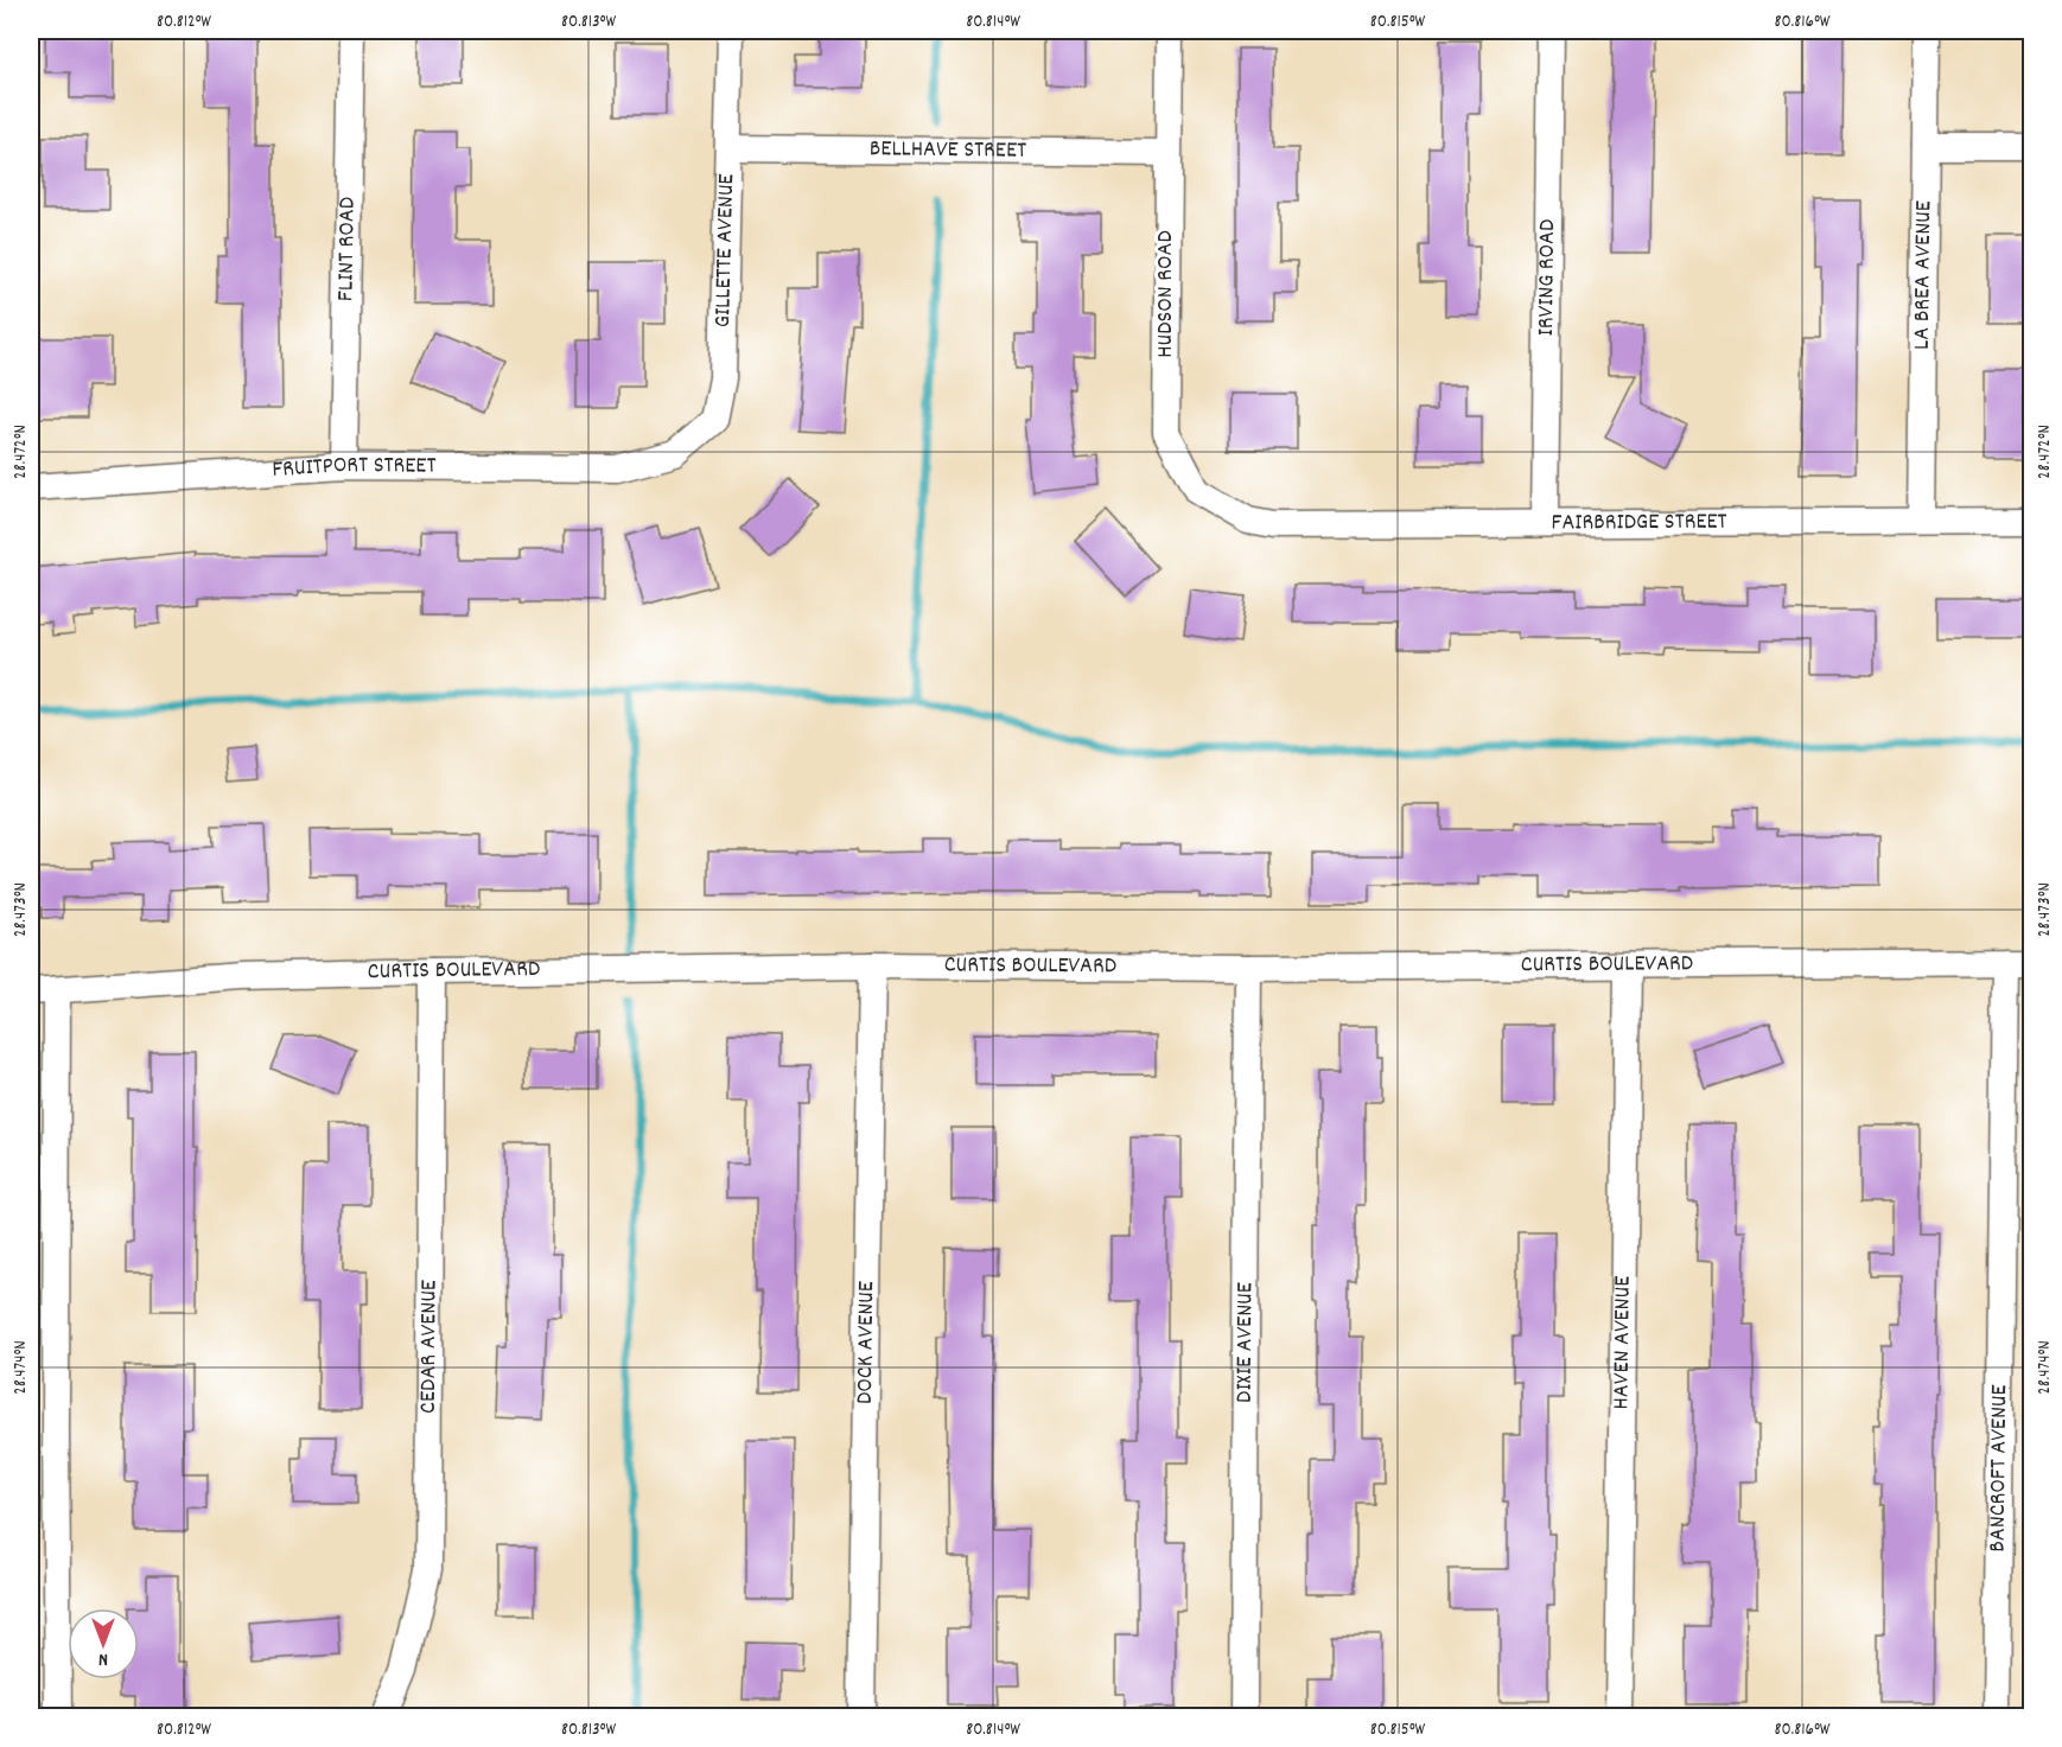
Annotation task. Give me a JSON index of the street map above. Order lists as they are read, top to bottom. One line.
{"streets":{"street":["BELLHAVE STREET","FLINT ROAD","GILLETTE AVENUE","LA BREA AVENUE","IRVING ROAD","HUDSON ROAD","FRUITPORT STREET","FAIRBRIDGE STREET","CURTIS BOULEVARD","DOCK AVENUE","HAVEN AVENUE","DIXIE AVENUE","CEDAR AVENUE","BANCROFT AVENUE"]},"crossings":[["BELLHAVE STREET","GILLETTE AVENUE"],["BELLHAVE STREET","HUDSON ROAD"],["FLINT ROAD","FRUITPORT STREET"],["GILLETTE AVENUE","FRUITPORT STREET"],["LA BREA AVENUE","FAIRBRIDGE STREET"],["IRVING ROAD","FAIRBRIDGE STREET"],["HUDSON ROAD","FAIRBRIDGE STREET"],["CURTIS BOULEVARD","DOCK AVENUE"],["CURTIS BOULEVARD","HAVEN AVENUE"],["CURTIS BOULEVARD","DIXIE AVENUE"],["CURTIS BOULEVARD","CEDAR AVENUE"],["CURTIS BOULEVARD","BANCROFT AVENUE"]],"north":"bottom","coordinates":["80.812°W","80.813°W","80.814°W","80.815°W","80.816°W","28.472°N","28.473°N","28.474°N"]}
